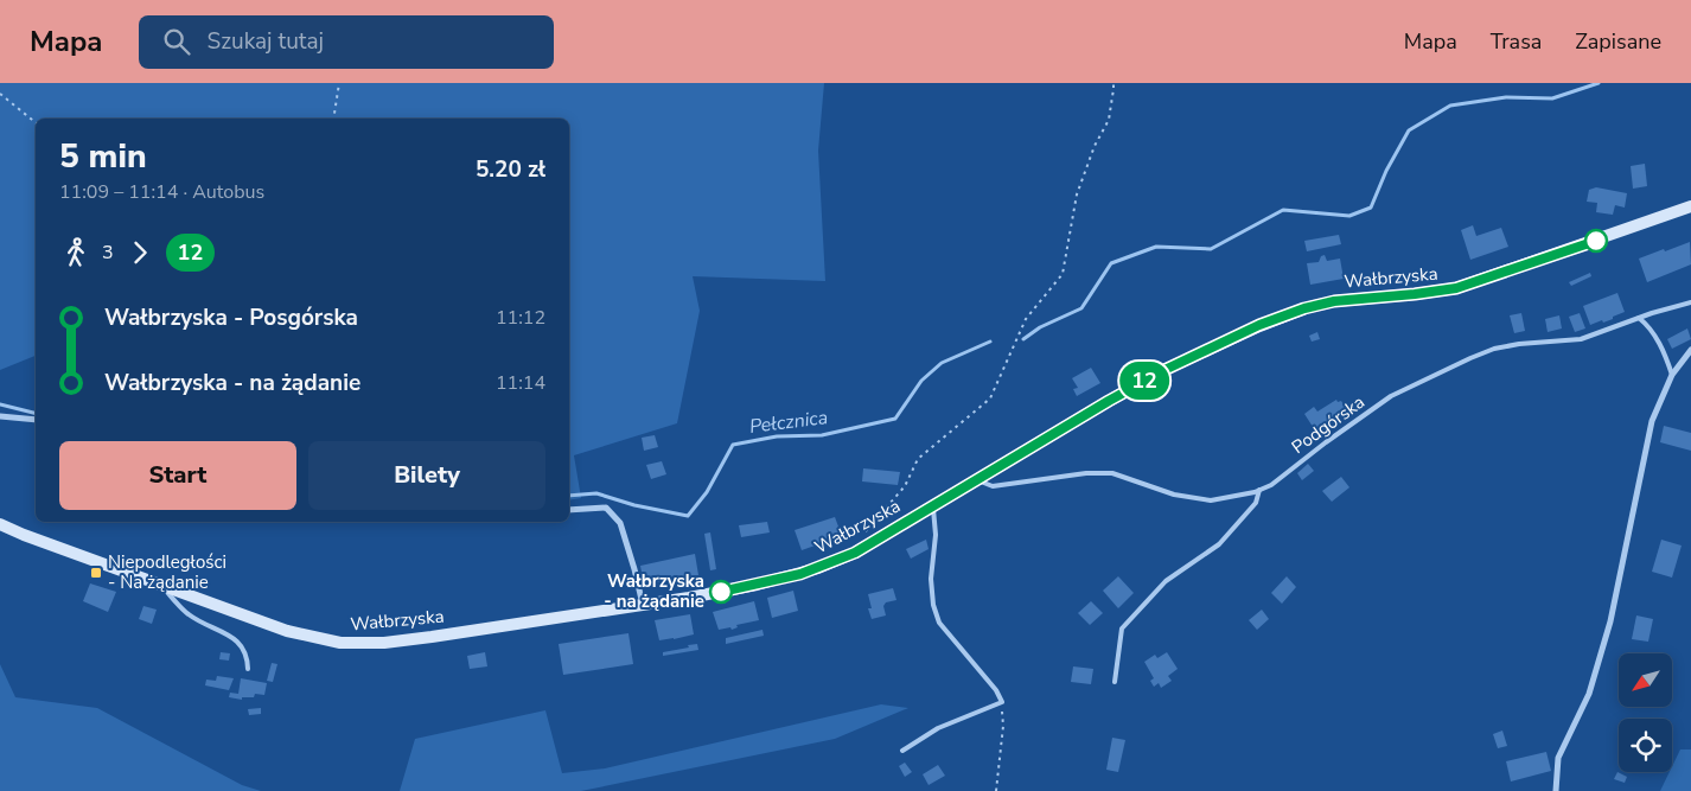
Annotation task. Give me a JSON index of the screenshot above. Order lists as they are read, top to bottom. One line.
{"streets":{"main road":["Wałbrzyska"],"lane":["Podgórska"]},"crossings":[["Wałbrzyska","Podgórska"]],"water":["Pełcznica"],"places":{"transit":["Niepodległości - Na żądanie"],"other":["Wałbrzyska - na żądanie"]},"lines":["bus line 12"],"north":"bottom left","page":{"header":"Mapa","search":"Szukaj tutaj","nav":["Mapa","Trasa","Zapisane"],"on_map":"12","heading":["5 min","11:09 – 11:14 · Autobus","5.20 zł"],"legs":["3","12"],"list":[{"name":"Wałbrzyska - Posgórska","value":"11:12"},{"name":"Wałbrzyska - na żądanie","value":"11:14"}],"buttons":["Start","Bilety"]}}
